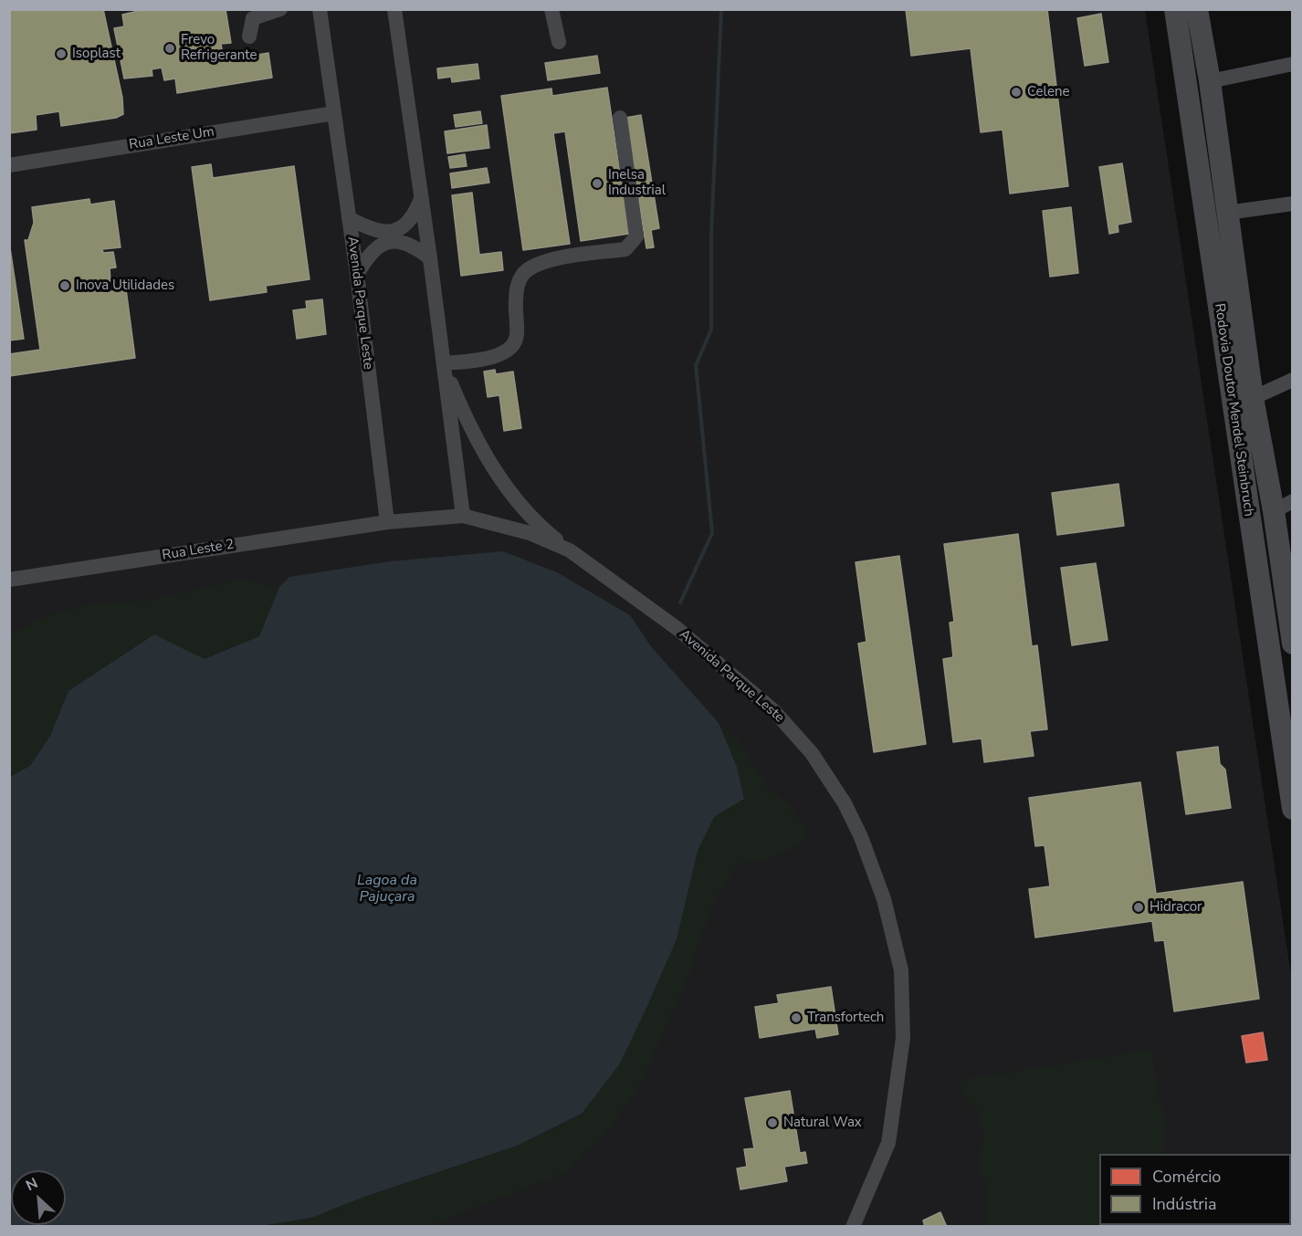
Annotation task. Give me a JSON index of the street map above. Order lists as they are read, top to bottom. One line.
{"streets":{"highway":["Rodovia Doutor Mendel Steinbruch"],"street":["Rua Leste Um","Avenida Parque Leste","Rua Leste 2"]},"crossings":[["Rua Leste Um","Avenida Parque Leste"],["Avenida Parque Leste","Rua Leste 2"]],"water":["Lagoa da Pajuçara"],"places":["Frevo Refrigerante","Isoplast","Celene","Inelsa Industrial","Inova Utilidades","Hidracor","Transfortech","Natural Wax"],"legend":["Comércio","Indústria"],"north":"top left"}
